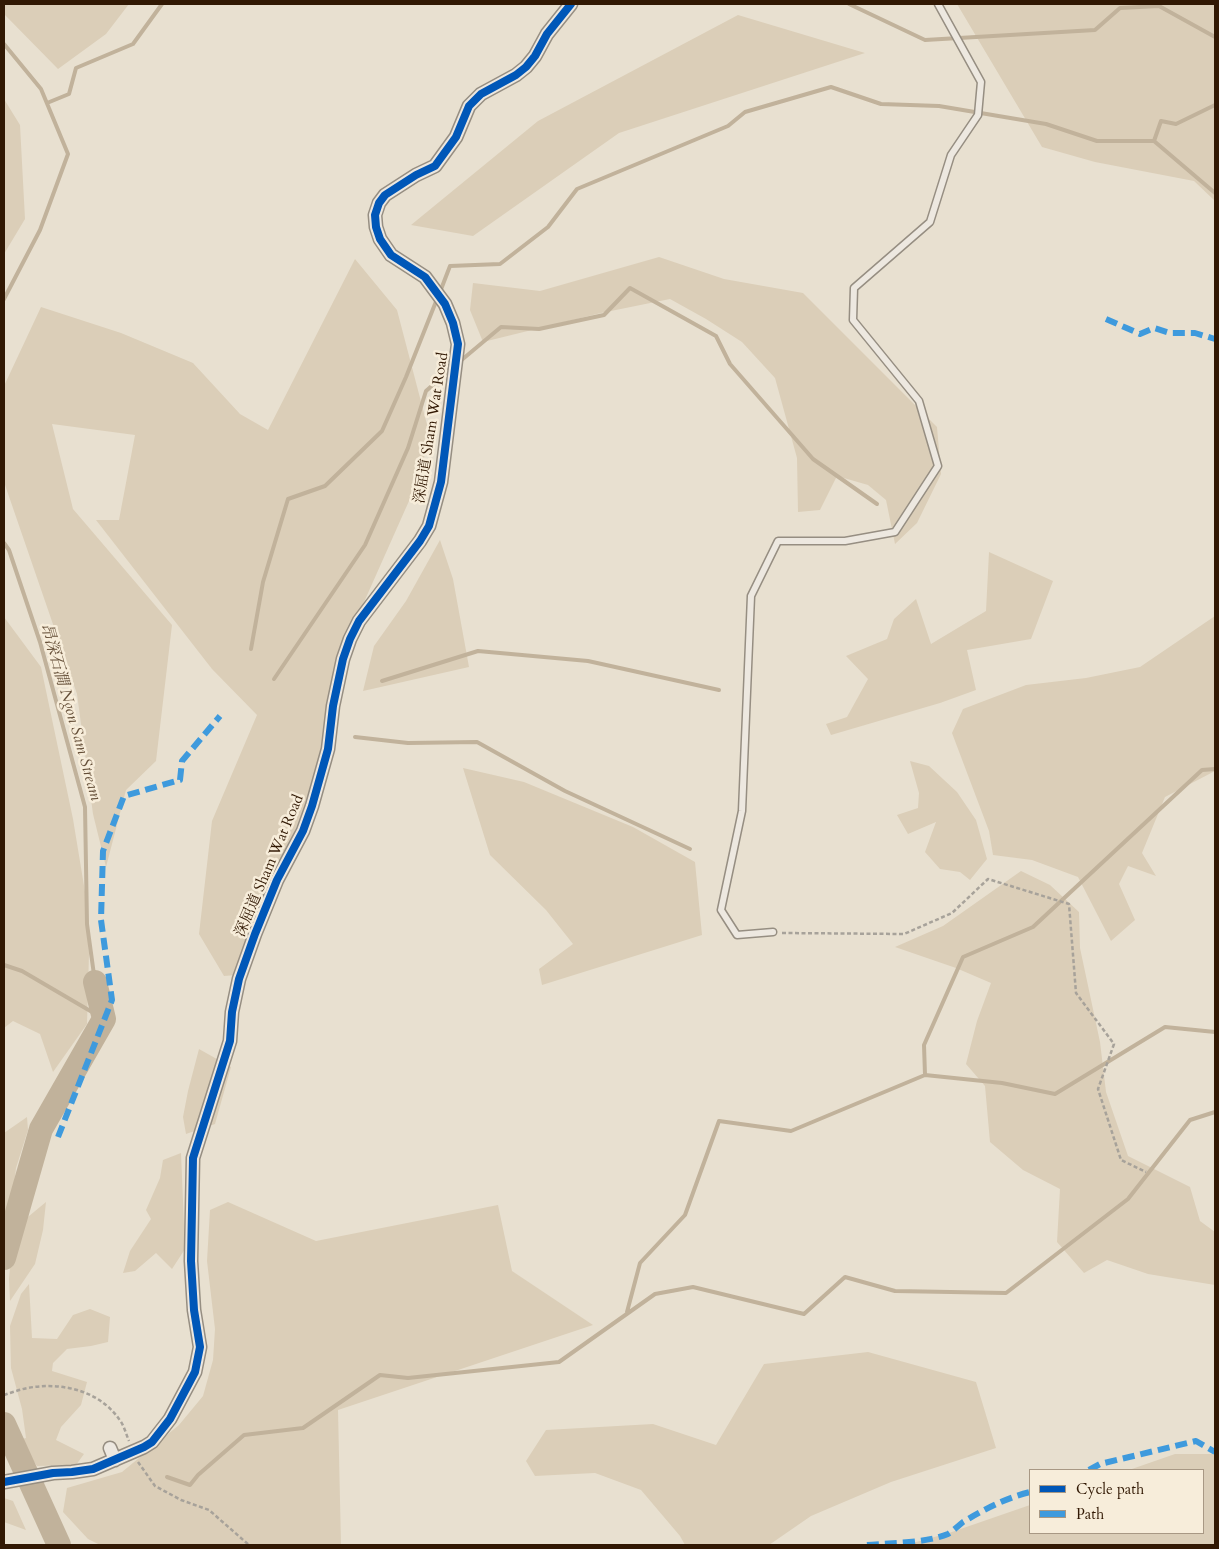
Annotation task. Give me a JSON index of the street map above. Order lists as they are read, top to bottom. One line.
{"streets":{"street":["深屈道 Sham Wat Road"]},"water":["昂深石澗 Ngon Sam Stream"],"legend":["Cycle path","Path"]}
